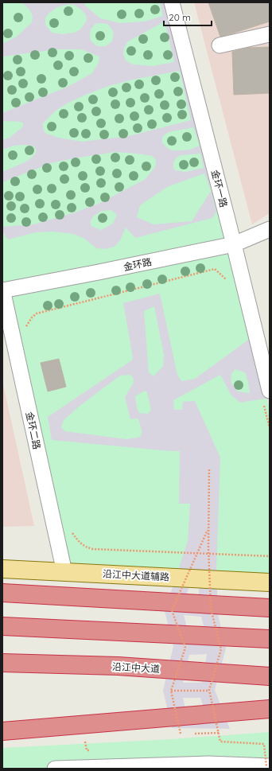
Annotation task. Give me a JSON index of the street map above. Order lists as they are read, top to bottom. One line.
{"streets":{"highway":["沿江中大道"],"main road":["沿江中大道辅路"],"street":["金环一路","金环路","金环二路"]},"crossings":[["金环一路","金环路"],["金环路","金环二路"],["金环二路","沿江中大道辅路"]],"scale_bar":"20 m"}
